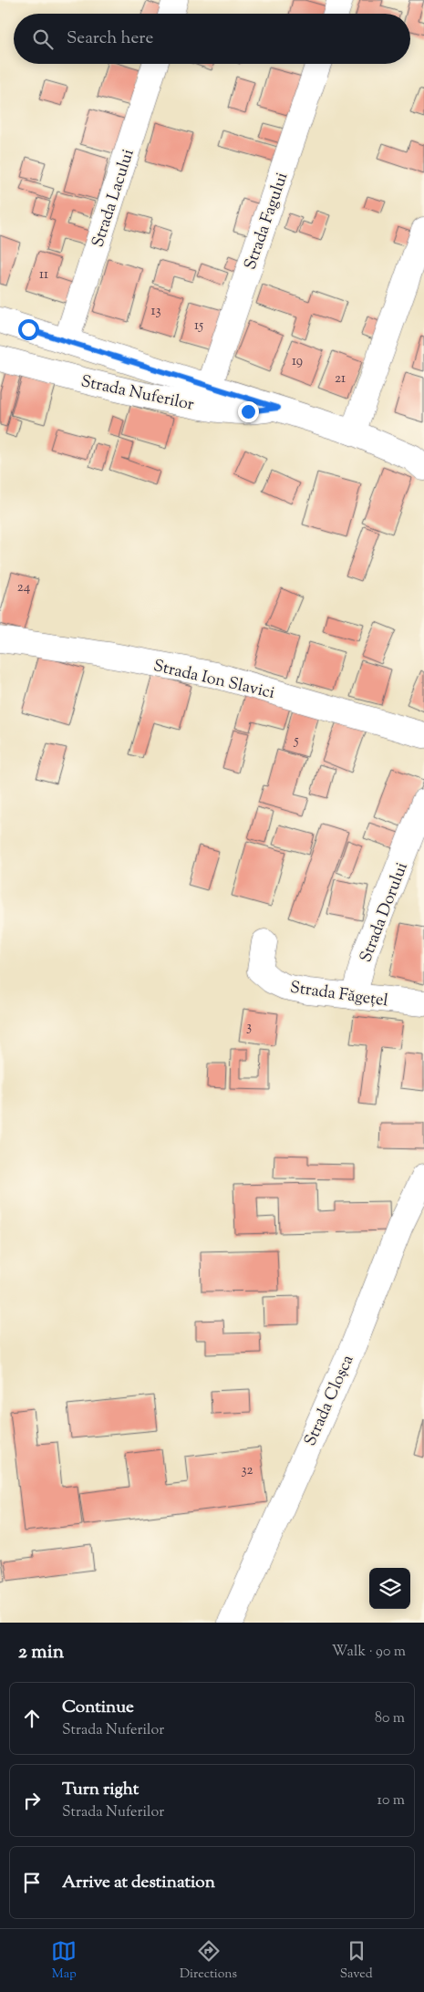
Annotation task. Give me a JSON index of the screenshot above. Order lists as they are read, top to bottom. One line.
{"streets":{"street":["Strada Lacului","Strada Fagului","Strada Nuferilor","Strada Ion Slavici","Strada Dorului","Strada Făgețel","Strada Cloșca"]},"crossings":[["Strada Lacului","Strada Nuferilor"],["Strada Fagului","Strada Nuferilor"],["Strada Dorului","Strada Făgețel"]],"house_numbers":["11","13","15","19","21","24","5","3","32"],"page":{"search":"Search here","heading":["2 min","Walk · 90 m"],"list":[["Continue","Strada Nuferilor","80 m"],["Turn right","Strada Nuferilor","10 m"],"Arrive at destination"],"nav":["Map","Directions","Saved"]}}
